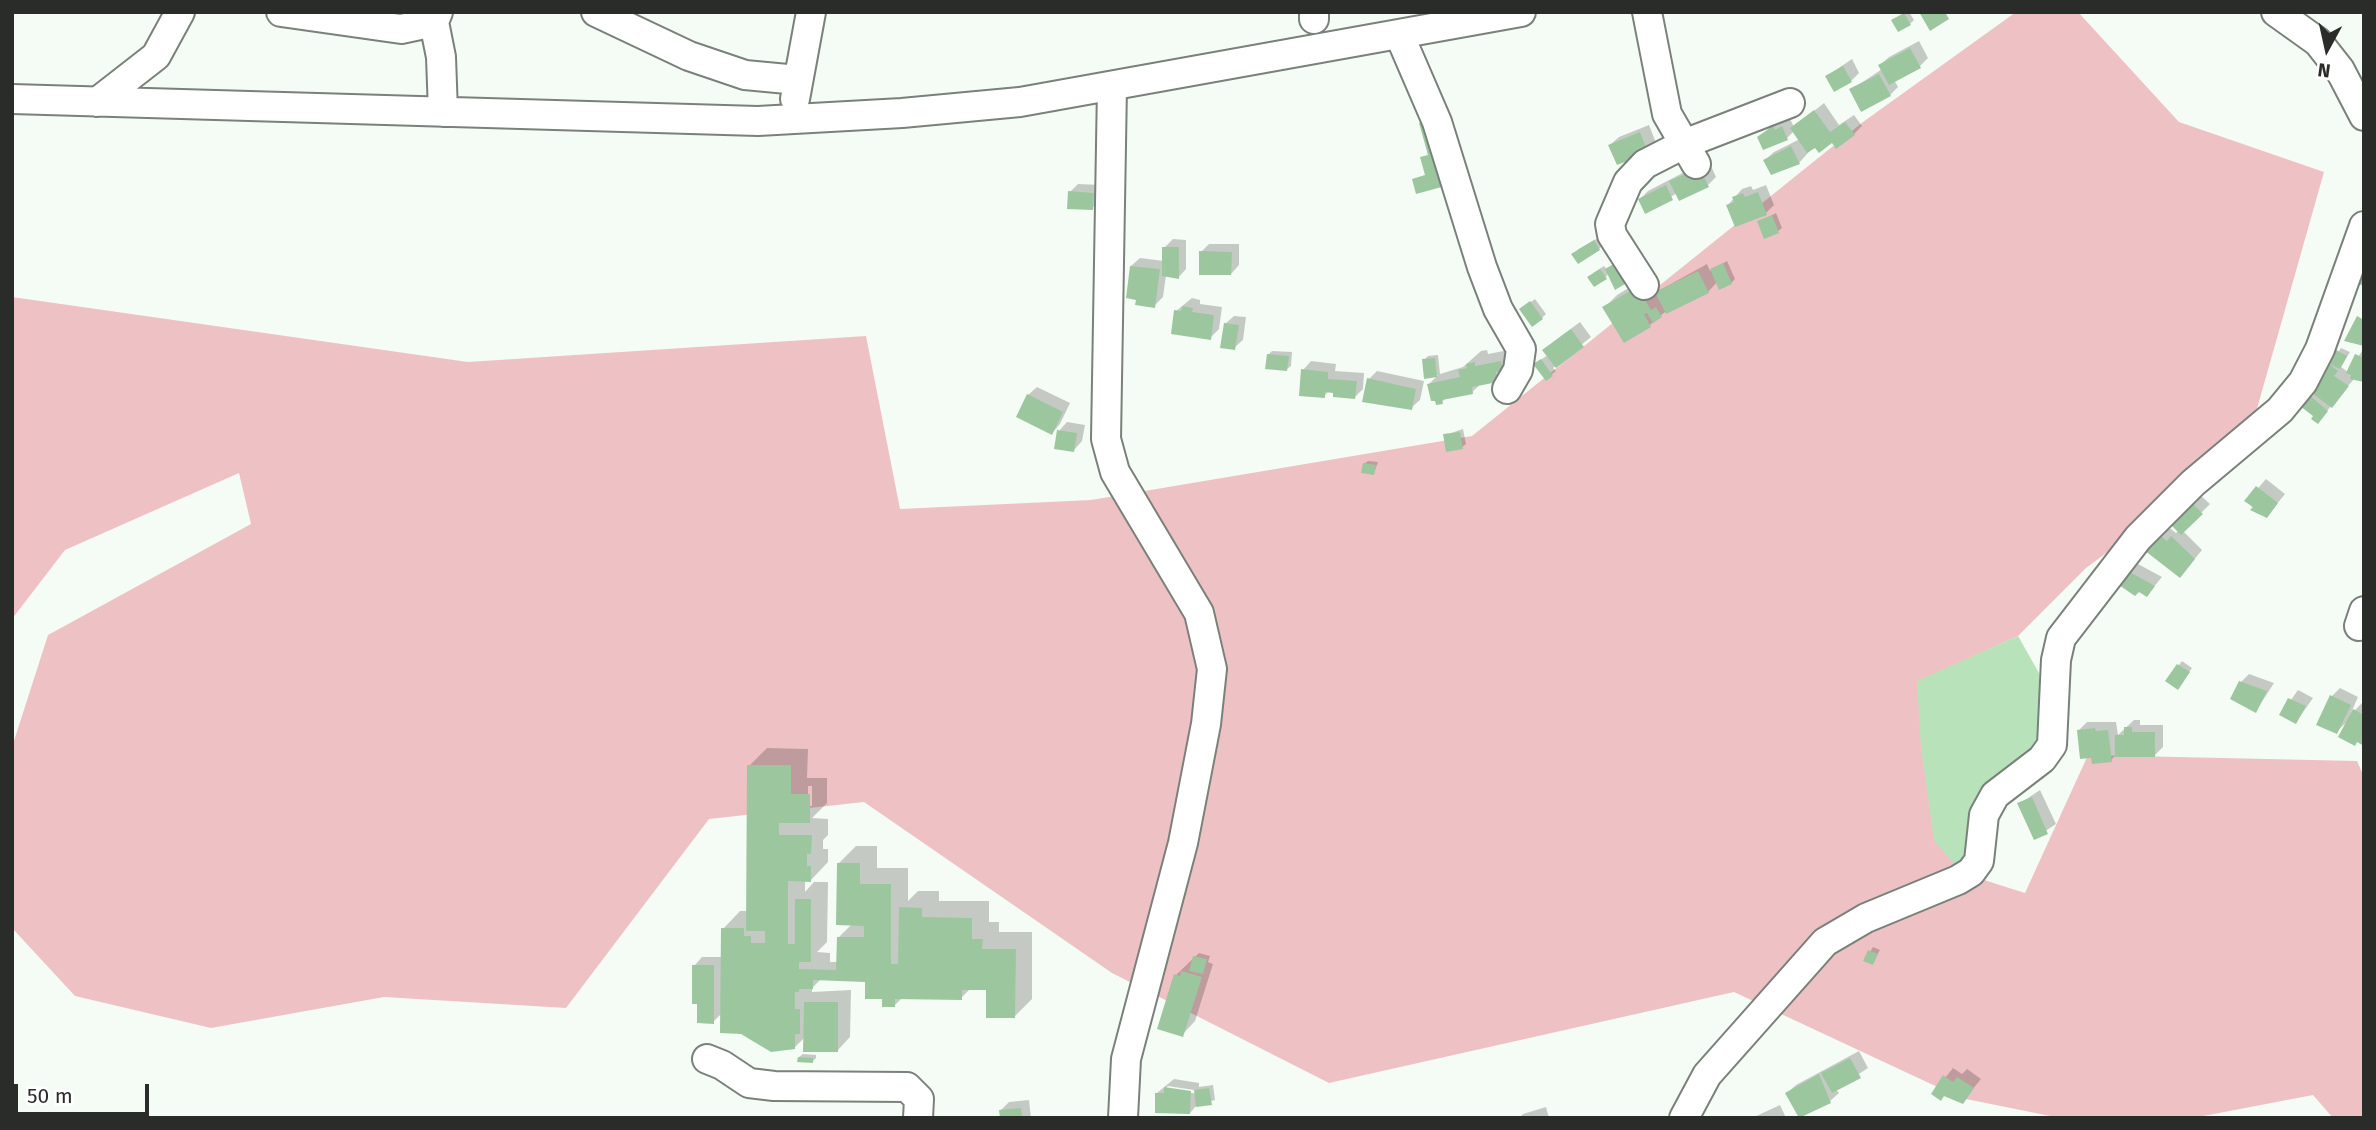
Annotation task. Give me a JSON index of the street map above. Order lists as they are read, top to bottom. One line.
{"scale_bar":"50 m","north":"bottom"}
